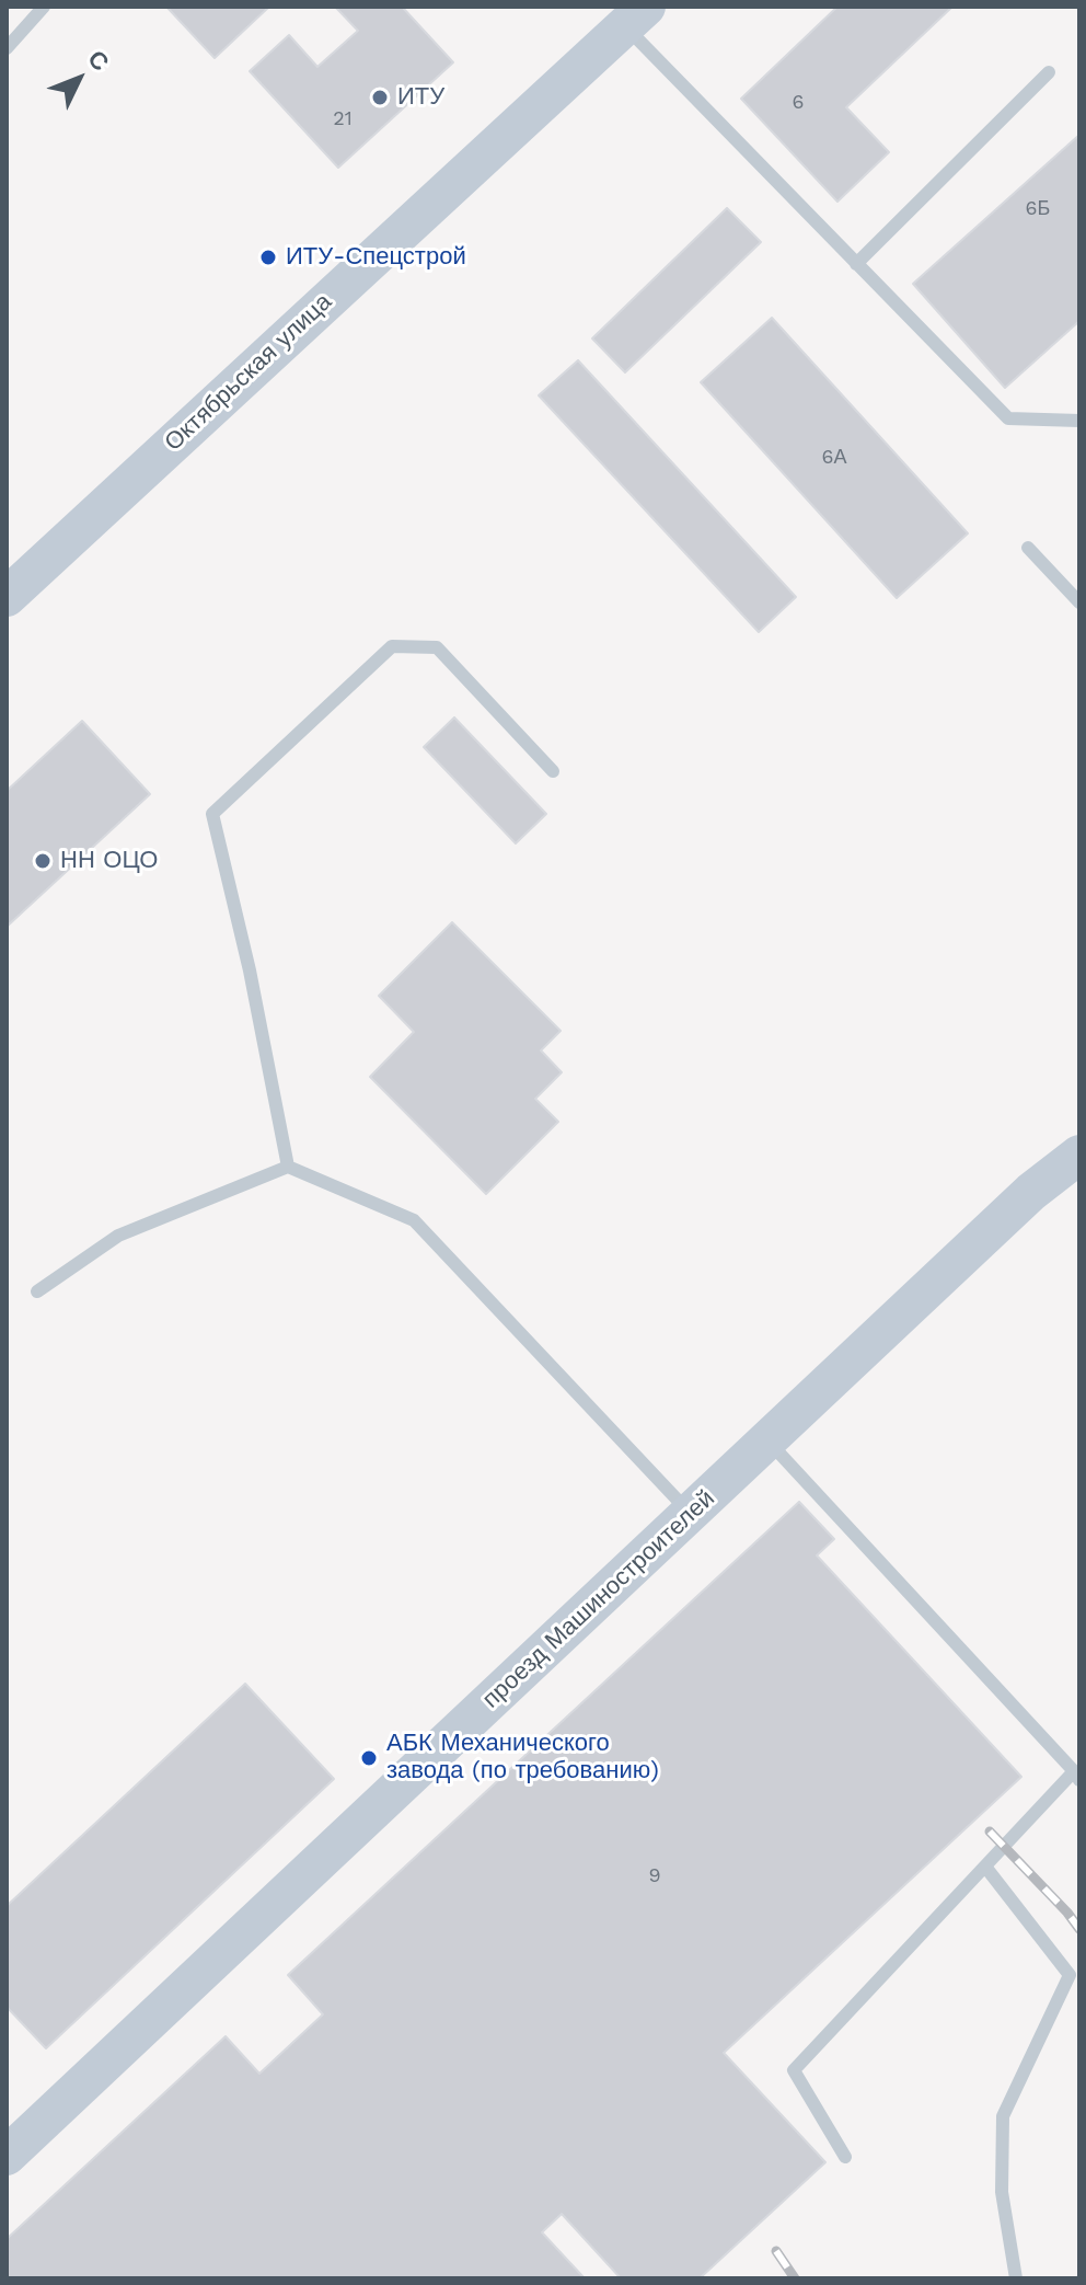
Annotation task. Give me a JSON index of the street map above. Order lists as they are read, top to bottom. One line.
{"streets":{"street":["Октябрьская улица","проезд Машиностроителей"]},"places":["ИТУ","ИТУ-Спецстрой","НН ОЦО","АБК Механического завода (по требованию)"],"house_numbers":["6","21","6Б","6А","9"],"north":"top right"}
